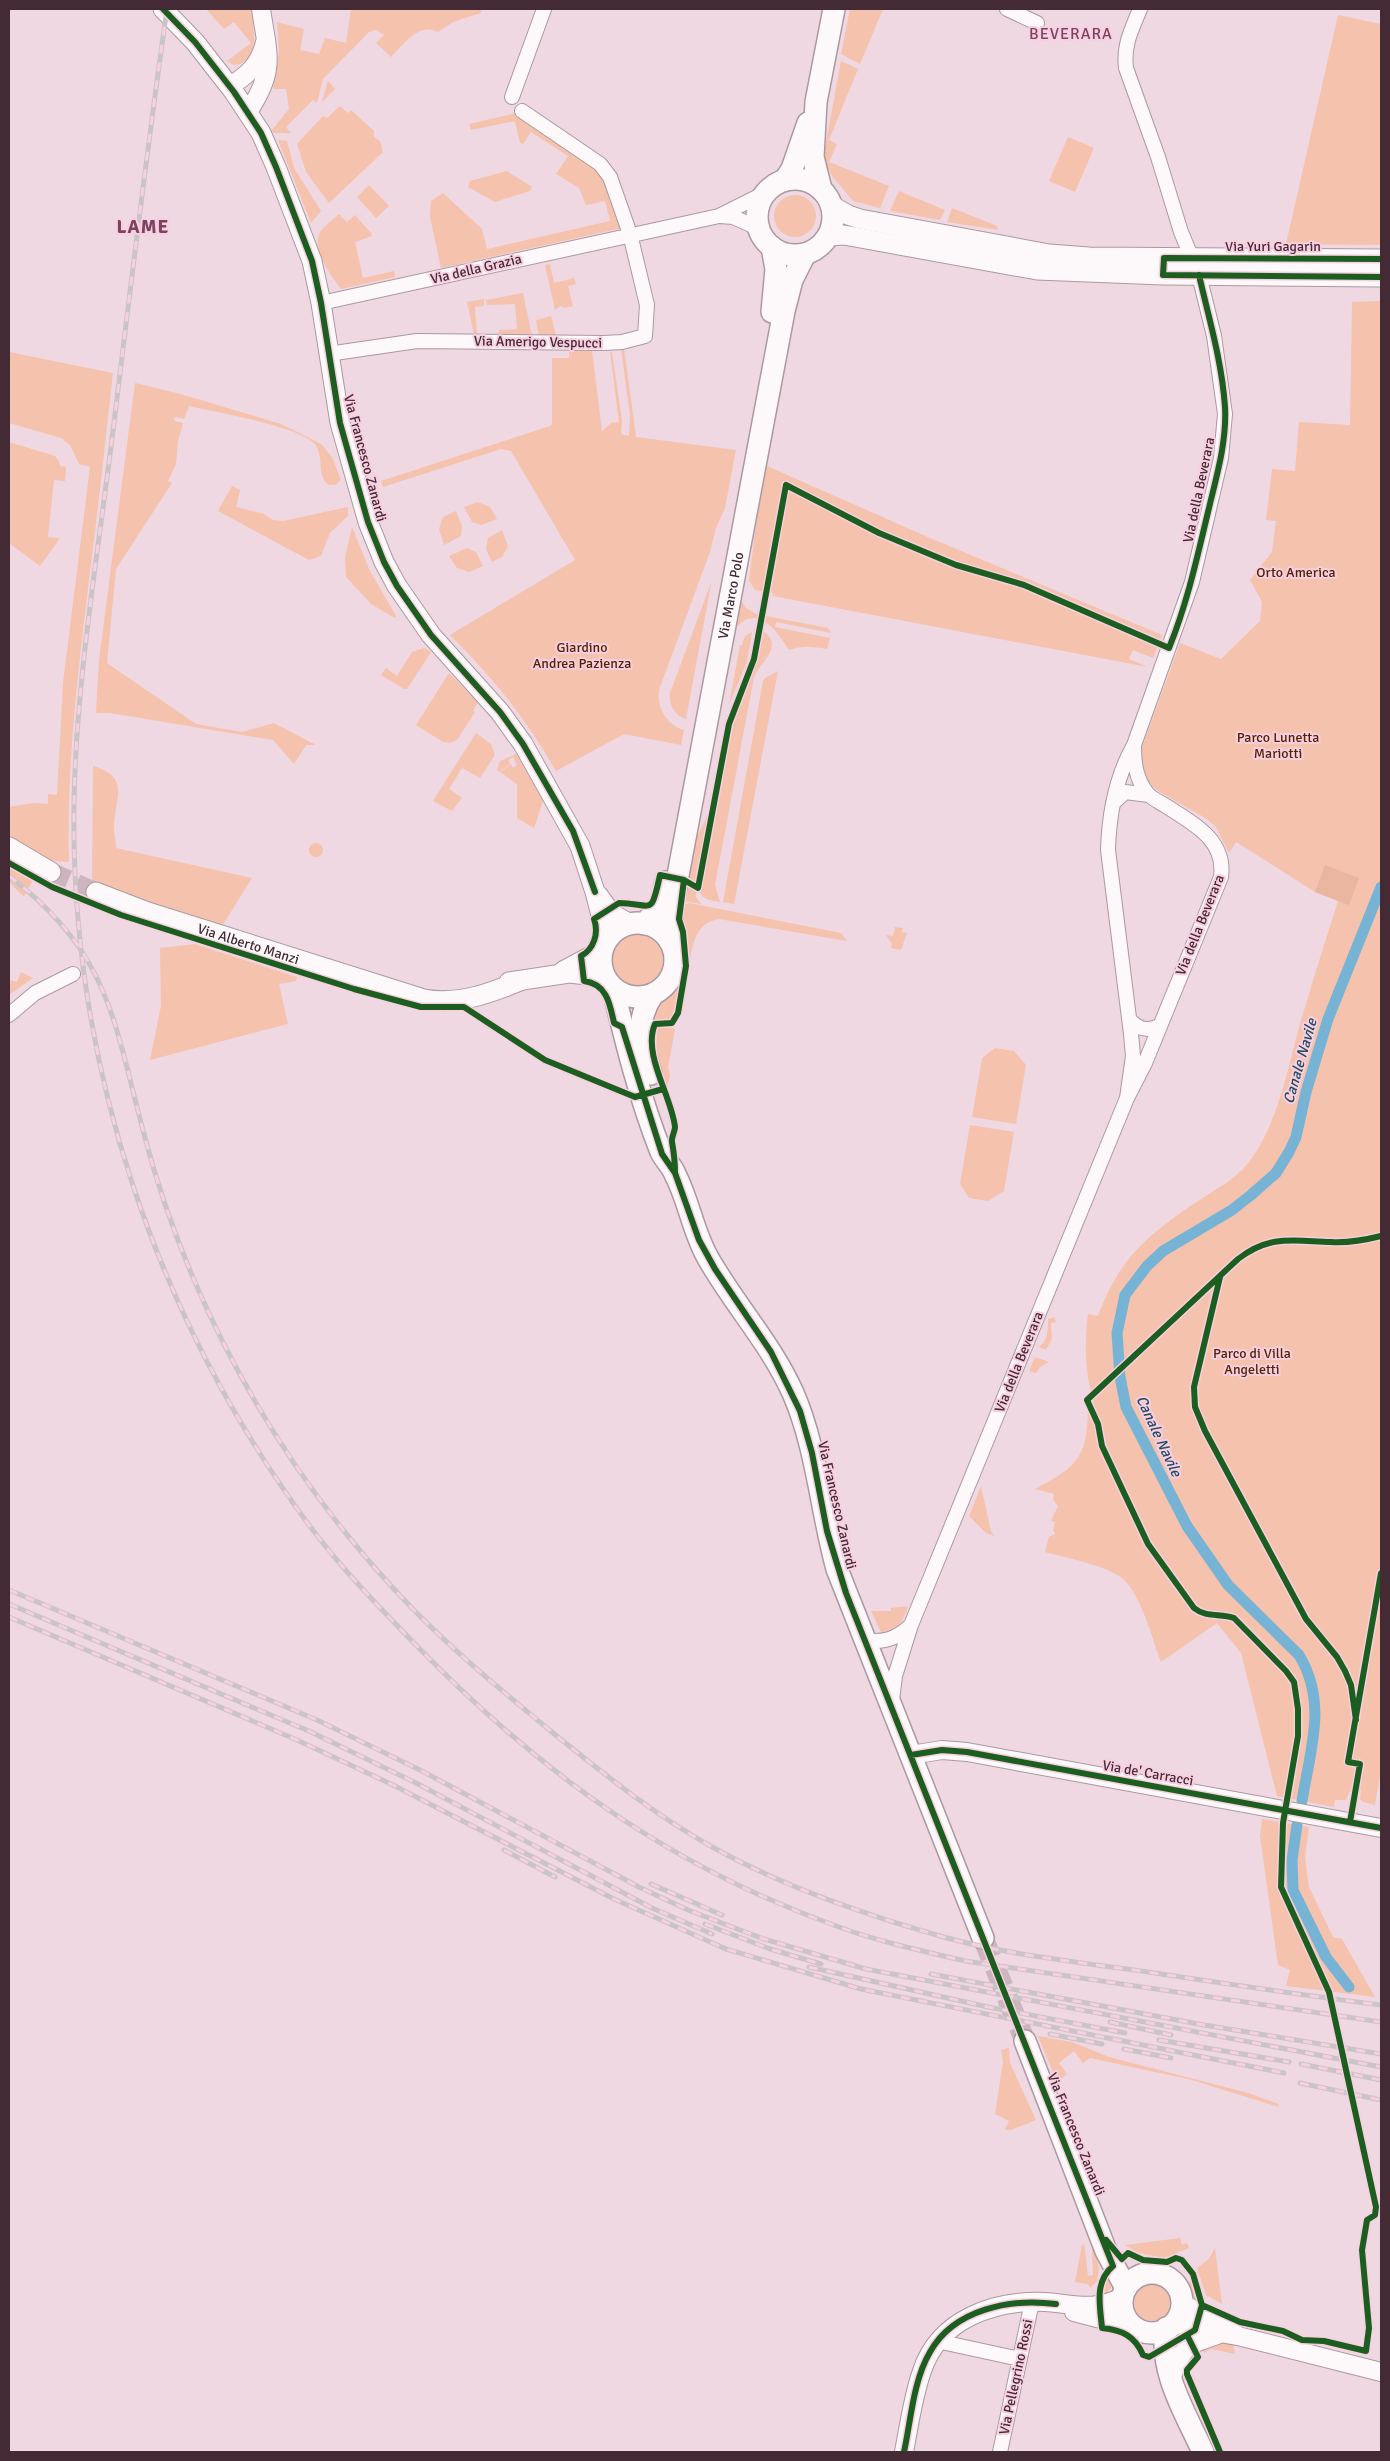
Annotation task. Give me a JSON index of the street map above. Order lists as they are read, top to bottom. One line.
{"streets":{"main road":["Via Yuri Gagarin","Via Francesco Zanardi","Via Marco Polo","Via Alberto Manzi"],"street":["Via della Grazia","Via Amerigo Vespucci","Via della Beverara","Via de' Carracci","Via Pellegrino Rossi"]},"crossings":[["Via Yuri Gagarin","Via della Grazia"],["Via Yuri Gagarin","Via della Beverara"],["Via Yuri Gagarin","Via Marco Polo"],["Via della Grazia","Via Amerigo Vespucci"],["Via della Grazia","Via Francesco Zanardi"],["Via della Grazia","Via Marco Polo"],["Via Amerigo Vespucci","Via Francesco Zanardi"],["Via Francesco Zanardi","Via della Beverara"],["Via Francesco Zanardi","Via Marco Polo"],["Via Francesco Zanardi","Via Alberto Manzi"],["Via Francesco Zanardi","Via de' Carracci"],["Via Marco Polo","Via Alberto Manzi"]],"districts":["BEVERARA","LAME"],"water":["Canale Navile"],"parks":["Orto America","Giardino Andrea Pazienza","Parco Lunetta Mariotti","Parco di Villa Angeletti"]}
